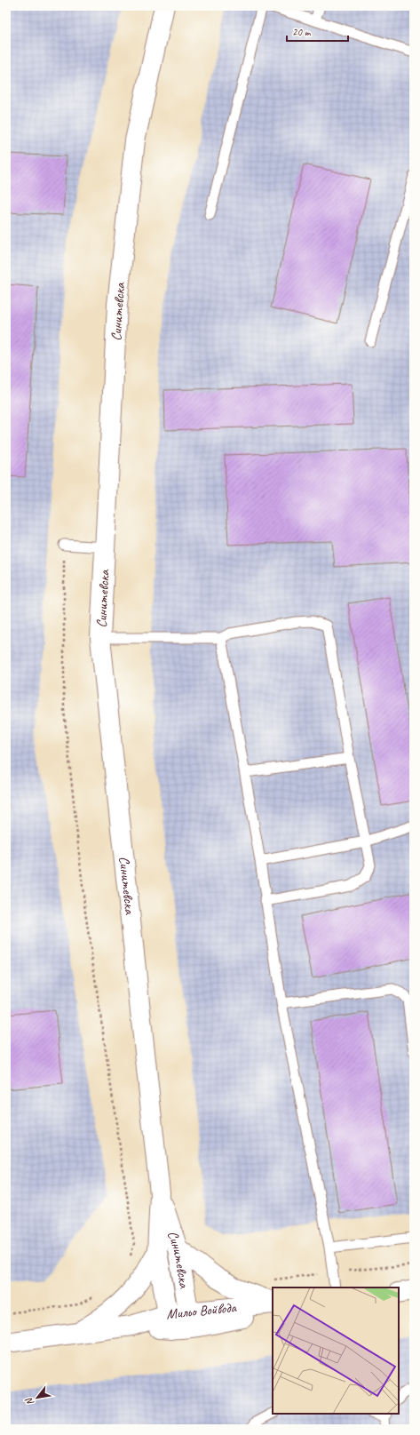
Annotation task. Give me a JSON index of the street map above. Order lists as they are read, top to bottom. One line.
{"streets":{"street":["Синитевска","Мильо Войвода"]},"crossings":[["Синитевска","Мильо Войвода"]],"scale_bar":"20 m","north":"bottom left"}
